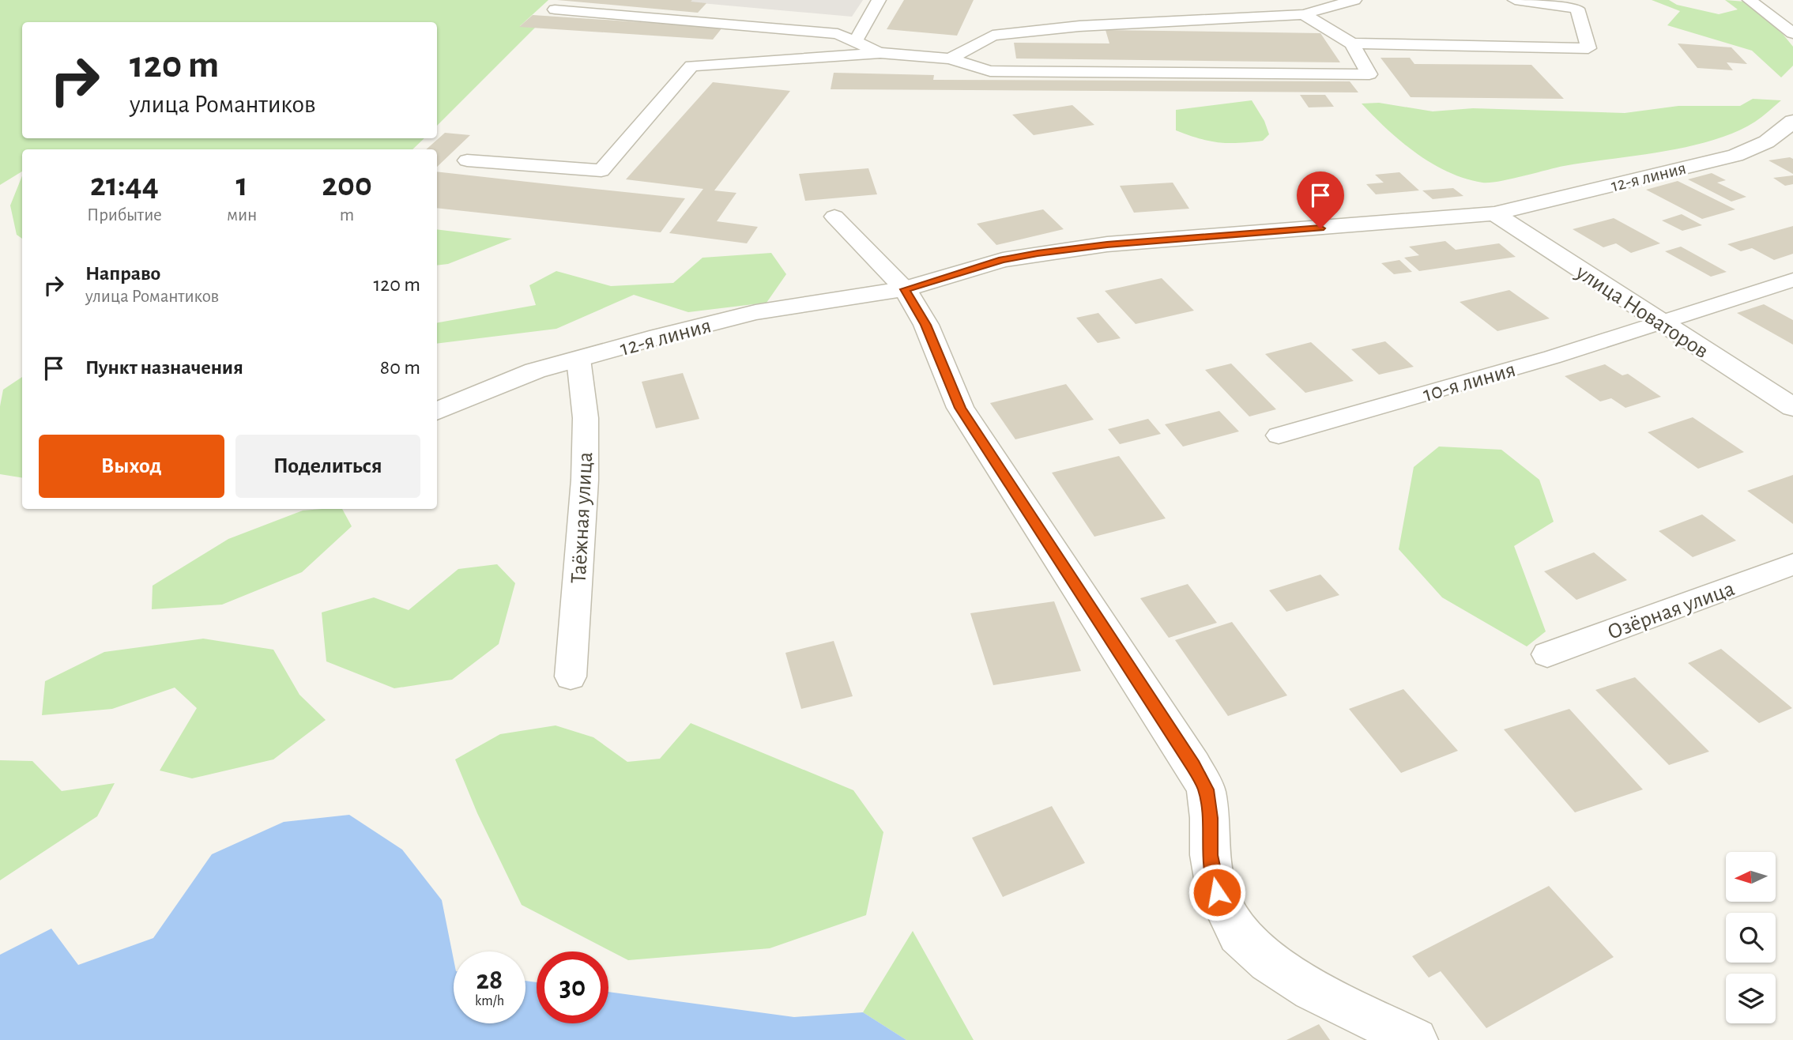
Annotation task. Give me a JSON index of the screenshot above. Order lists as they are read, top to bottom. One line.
{"streets":{"street":["12-я линия","улица Новаторов"],"lane":["10-я линия","Таёжная улица","Озёрная улица"]},"crossings":[["12-я линия","улица Новаторов"],["12-я линия","Таёжная улица"],["улица Новаторов","10-я линия"]],"north":"left","page":{"turn":["120 m","улица Романтиков"],"eta":["21:44","Прибытие","1","мин","200","m"],"list":[{"name":"Направо","note":"улица Романтиков","value":"120 m"},{"name":"Пункт назначения","value":"80 m"}],"buttons":["Выход","Поделиться"],"speed":"28 km/h","limit":"30"}}
